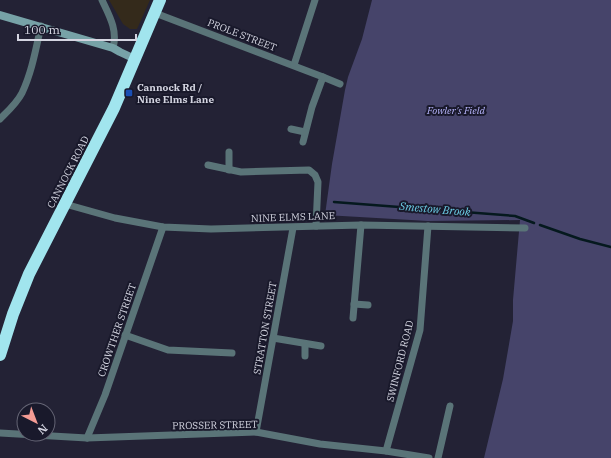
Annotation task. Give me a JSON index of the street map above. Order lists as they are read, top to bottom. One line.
{"streets":{"highway":["CANNOCK ROAD"],"street":["PROLE STREET","NINE ELMS LANE","STRATTON STREET","CROWTHER STREET","SWINFORD ROAD","PROSSER STREET"]},"crossings":[["PROLE STREET","CANNOCK ROAD"],["CANNOCK ROAD","NINE ELMS LANE"],["NINE ELMS LANE","STRATTON STREET"],["NINE ELMS LANE","CROWTHER STREET"],["NINE ELMS LANE","SWINFORD ROAD"],["STRATTON STREET","PROSSER STREET"],["CROWTHER STREET","PROSSER STREET"],["SWINFORD ROAD","PROSSER STREET"]],"water":["Smestow Brook"],"parks":["Fowler's Field"],"places":{"transit":["Cannock Rd / Nine Elms Lane"]},"scale_bar":"100 m","north":"bottom right"}
